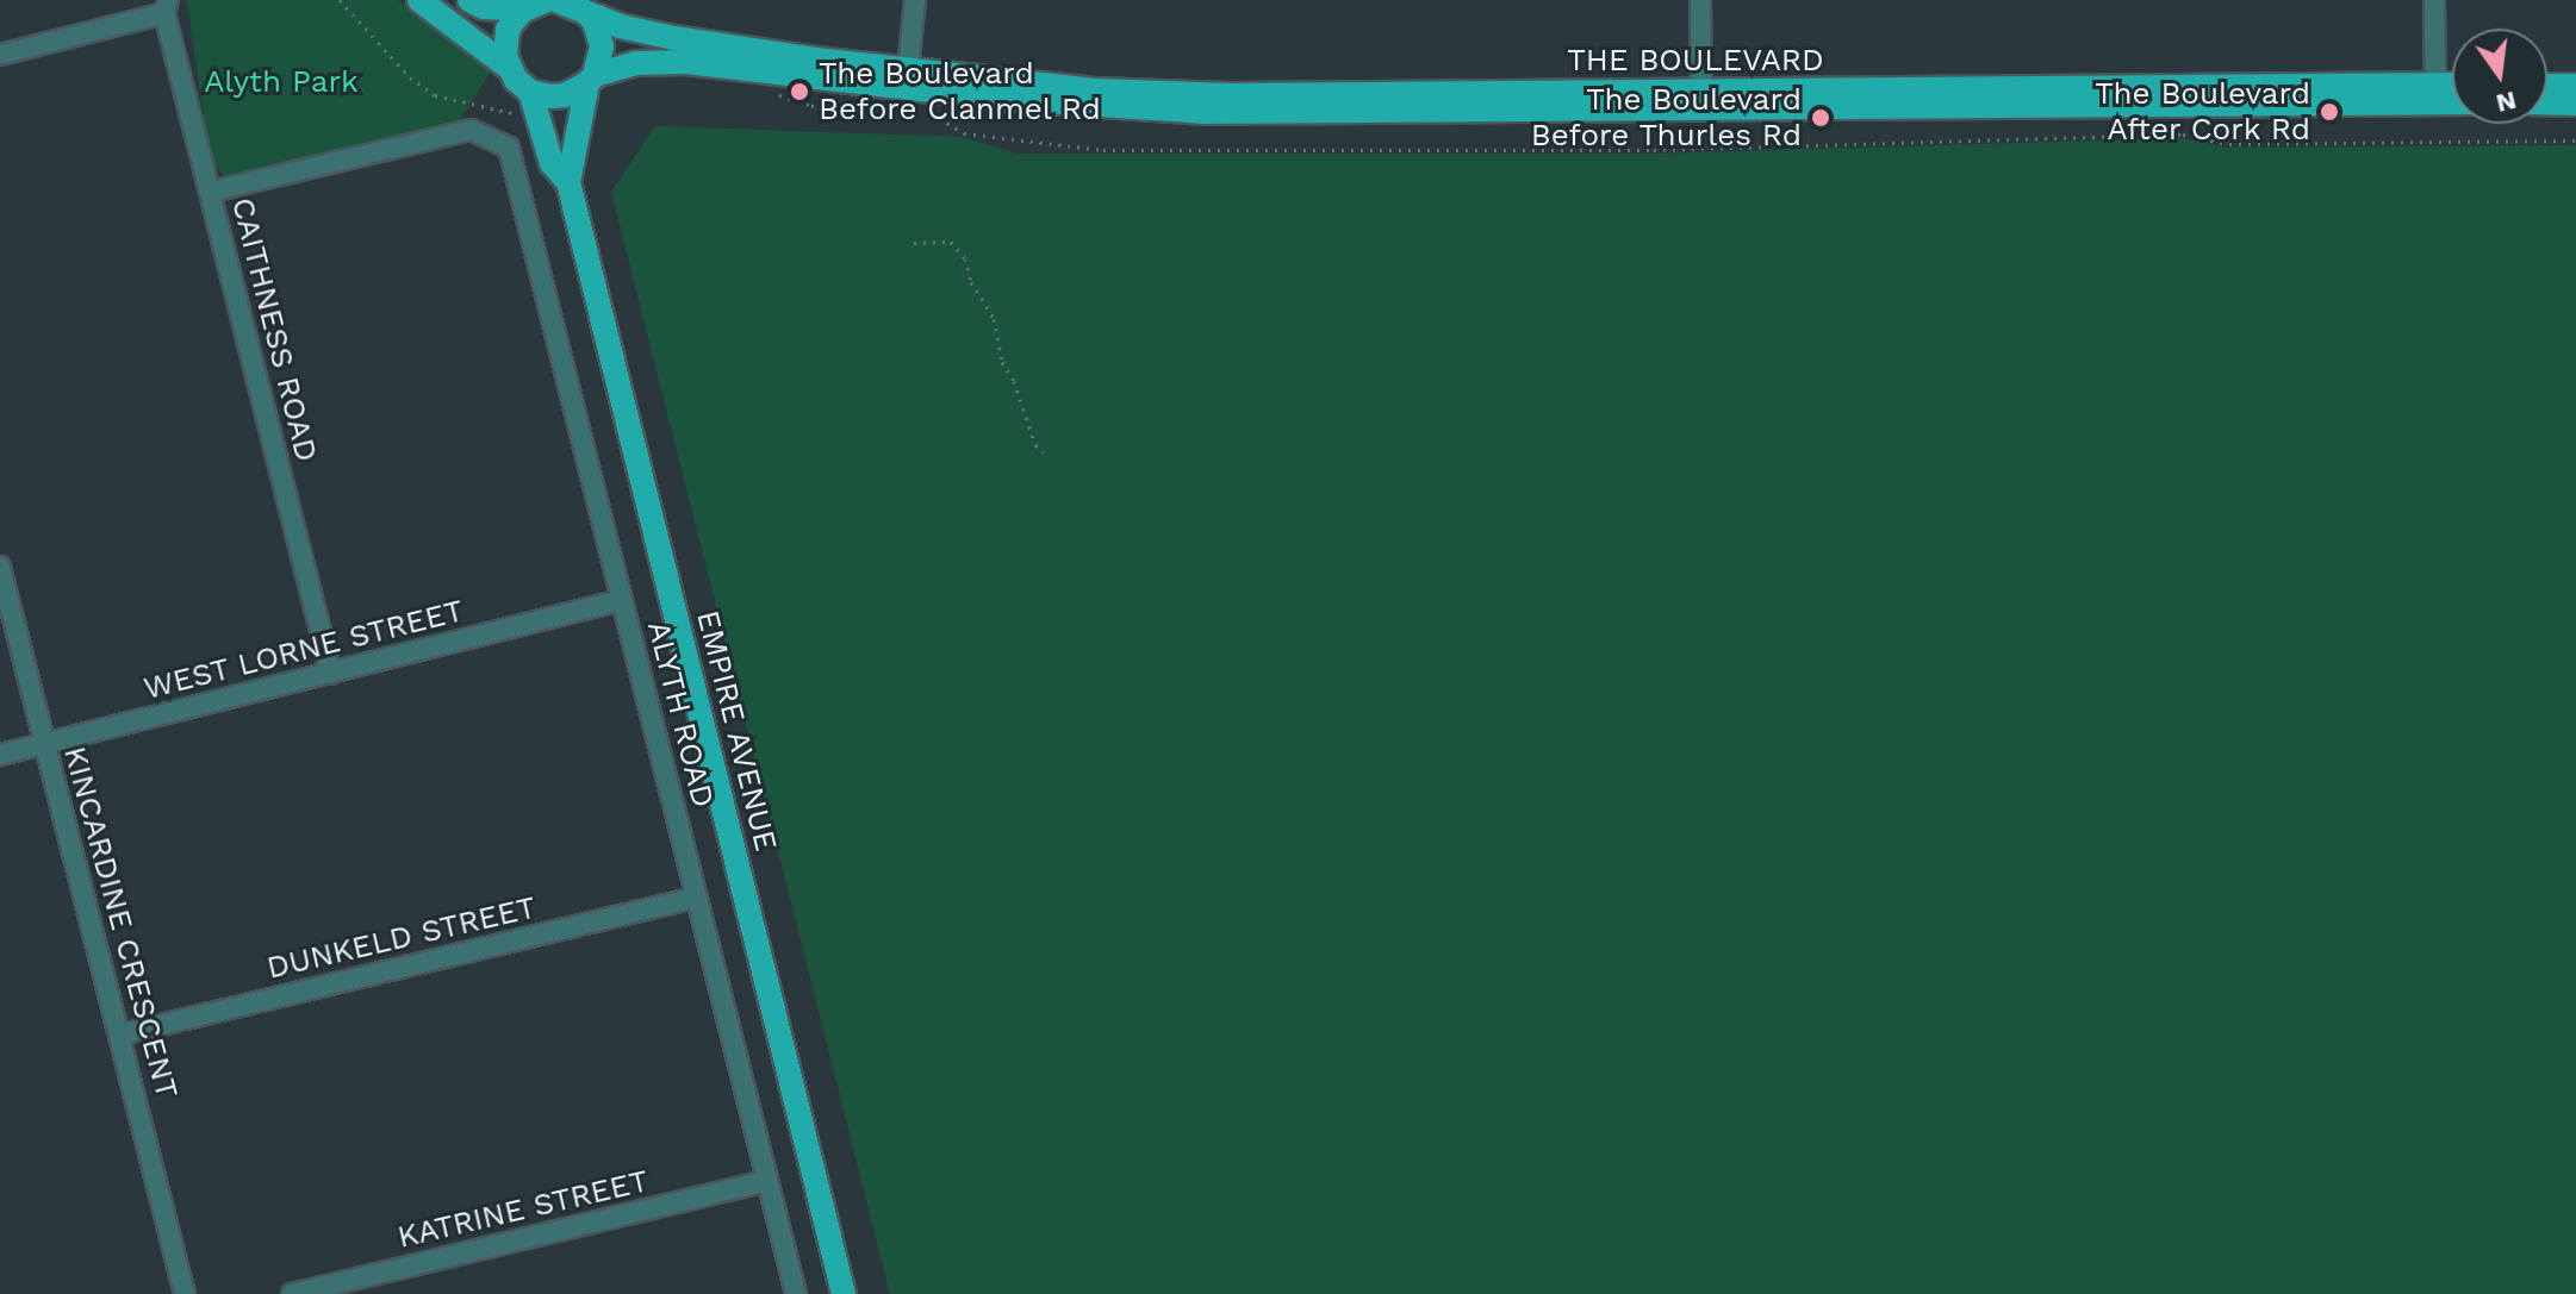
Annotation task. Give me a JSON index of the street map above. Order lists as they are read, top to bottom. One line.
{"streets":{"main road":["THE BOULEVARD","EMPIRE AVENUE"],"street":["CAITHNESS ROAD","WEST LORNE STREET","ALYTH ROAD","KINCARDINE CRESCENT","DUNKELD STREET","KATRINE STREET"]},"crossings":[["THE BOULEVARD","EMPIRE AVENUE"],["CAITHNESS ROAD","WEST LORNE STREET"],["CAITHNESS ROAD","ALYTH ROAD"],["WEST LORNE STREET","ALYTH ROAD"],["WEST LORNE STREET","KINCARDINE CRESCENT"],["ALYTH ROAD","DUNKELD STREET"],["ALYTH ROAD","KATRINE STREET"],["KINCARDINE CRESCENT","DUNKELD STREET"]],"parks":["Alyth Park"],"places":["The Boulevard Before Clanmel Rd","The Boulevard After Cork Rd","The Boulevard Before Thurles Rd"],"north":"bottom"}
